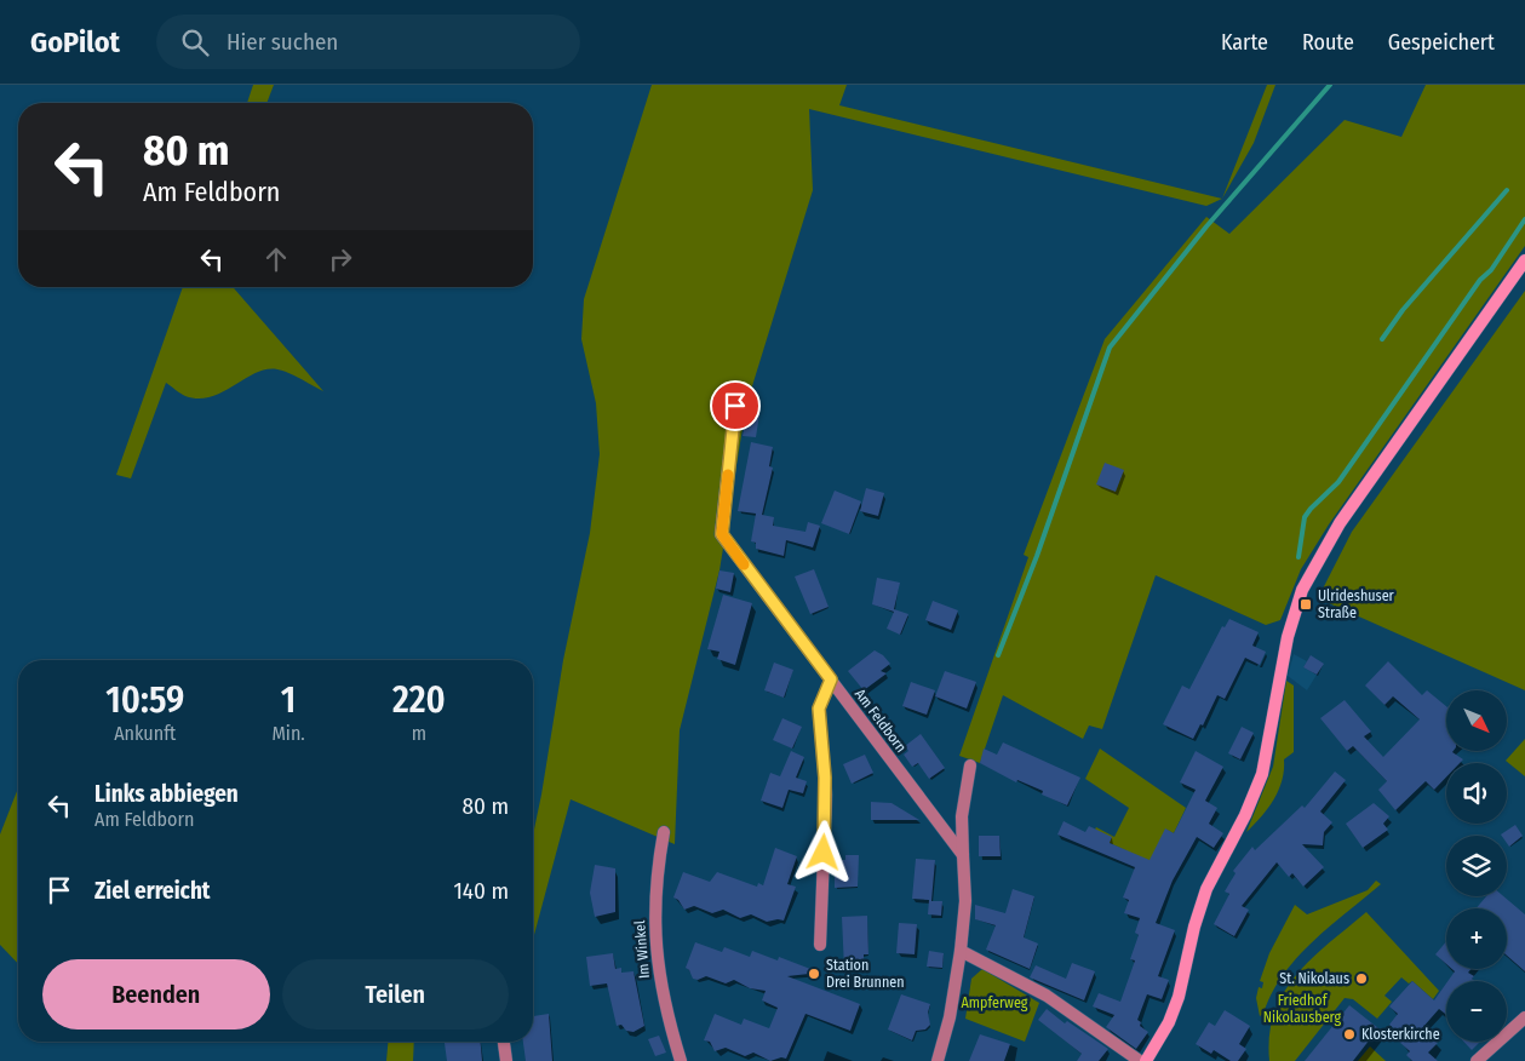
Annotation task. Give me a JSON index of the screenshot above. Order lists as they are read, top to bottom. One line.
{"streets":{"street":["Am Feldborn","Im Winkel"]},"parks":["Friedhof Nikolausberg","Ampferweg"],"places":{"transit":["Ulrideshuser Straße"],"other":["Station Drei Brunnen","St. Nikolaus","Klosterkirche"]},"north":"bottom right","page":{"header":"GoPilot","search":"Hier suchen","nav":["Karte","Route","Gespeichert"],"turn":["80 m","Am Feldborn"],"eta":["10:59","Ankunft","1","Min.","220","m"],"map_buttons":["+","−"],"list":[{"name":"Links abbiegen","note":"Am Feldborn","value":"80 m"},{"name":"Ziel erreicht","value":"140 m"}],"buttons":["Beenden","Teilen"]}}
